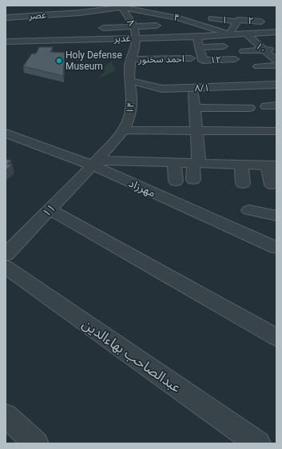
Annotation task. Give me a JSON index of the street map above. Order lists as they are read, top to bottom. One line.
{"streets":{"street":["عصر","۴","۱","۲","۸","غدیر","۱۰","احمد سخنور","۱۲","۸/۱","۱۴","مهرزاد","۱۱","عبدالصاحب بهاءالدین"]},"crossings":[["عصر","۴"],["عصر","۸"],["۴","۲"],["۴","۸"],["۴","غدیر"],["۱","۲"],["۲","غدیر"],["۸","غدیر"],["۸","۱۴"],["غدیر","۱۰"],["غدیر","۱۲"],["غدیر","۱۴"],["احمد سخنور","۱۴"],["۸/۱","۱۴"],["۱۴","مهرزاد"],["۱۴","۱۱"],["مهرزاد","۱۱"]],"places":["Holy Defense Museum"]}
